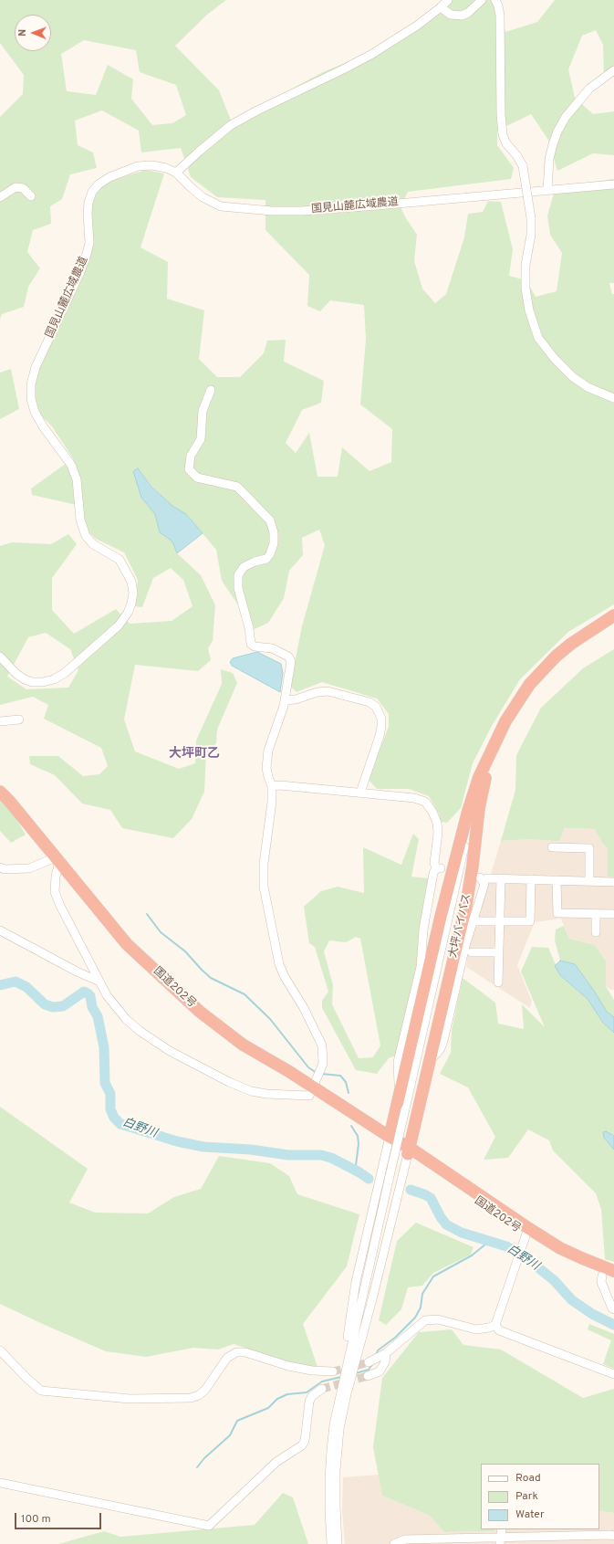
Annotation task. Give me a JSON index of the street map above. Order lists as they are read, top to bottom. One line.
{"streets":{"highway":["大坪バイパス","国道202号"],"street":["国見山麓広域農道"]},"crossings":[["大坪バイパス","国道202号"]],"districts":["大坪町乙"],"water":["白野川"],"legend":["Road","Park","Water"],"scale_bar":"100 m","north":"left"}
